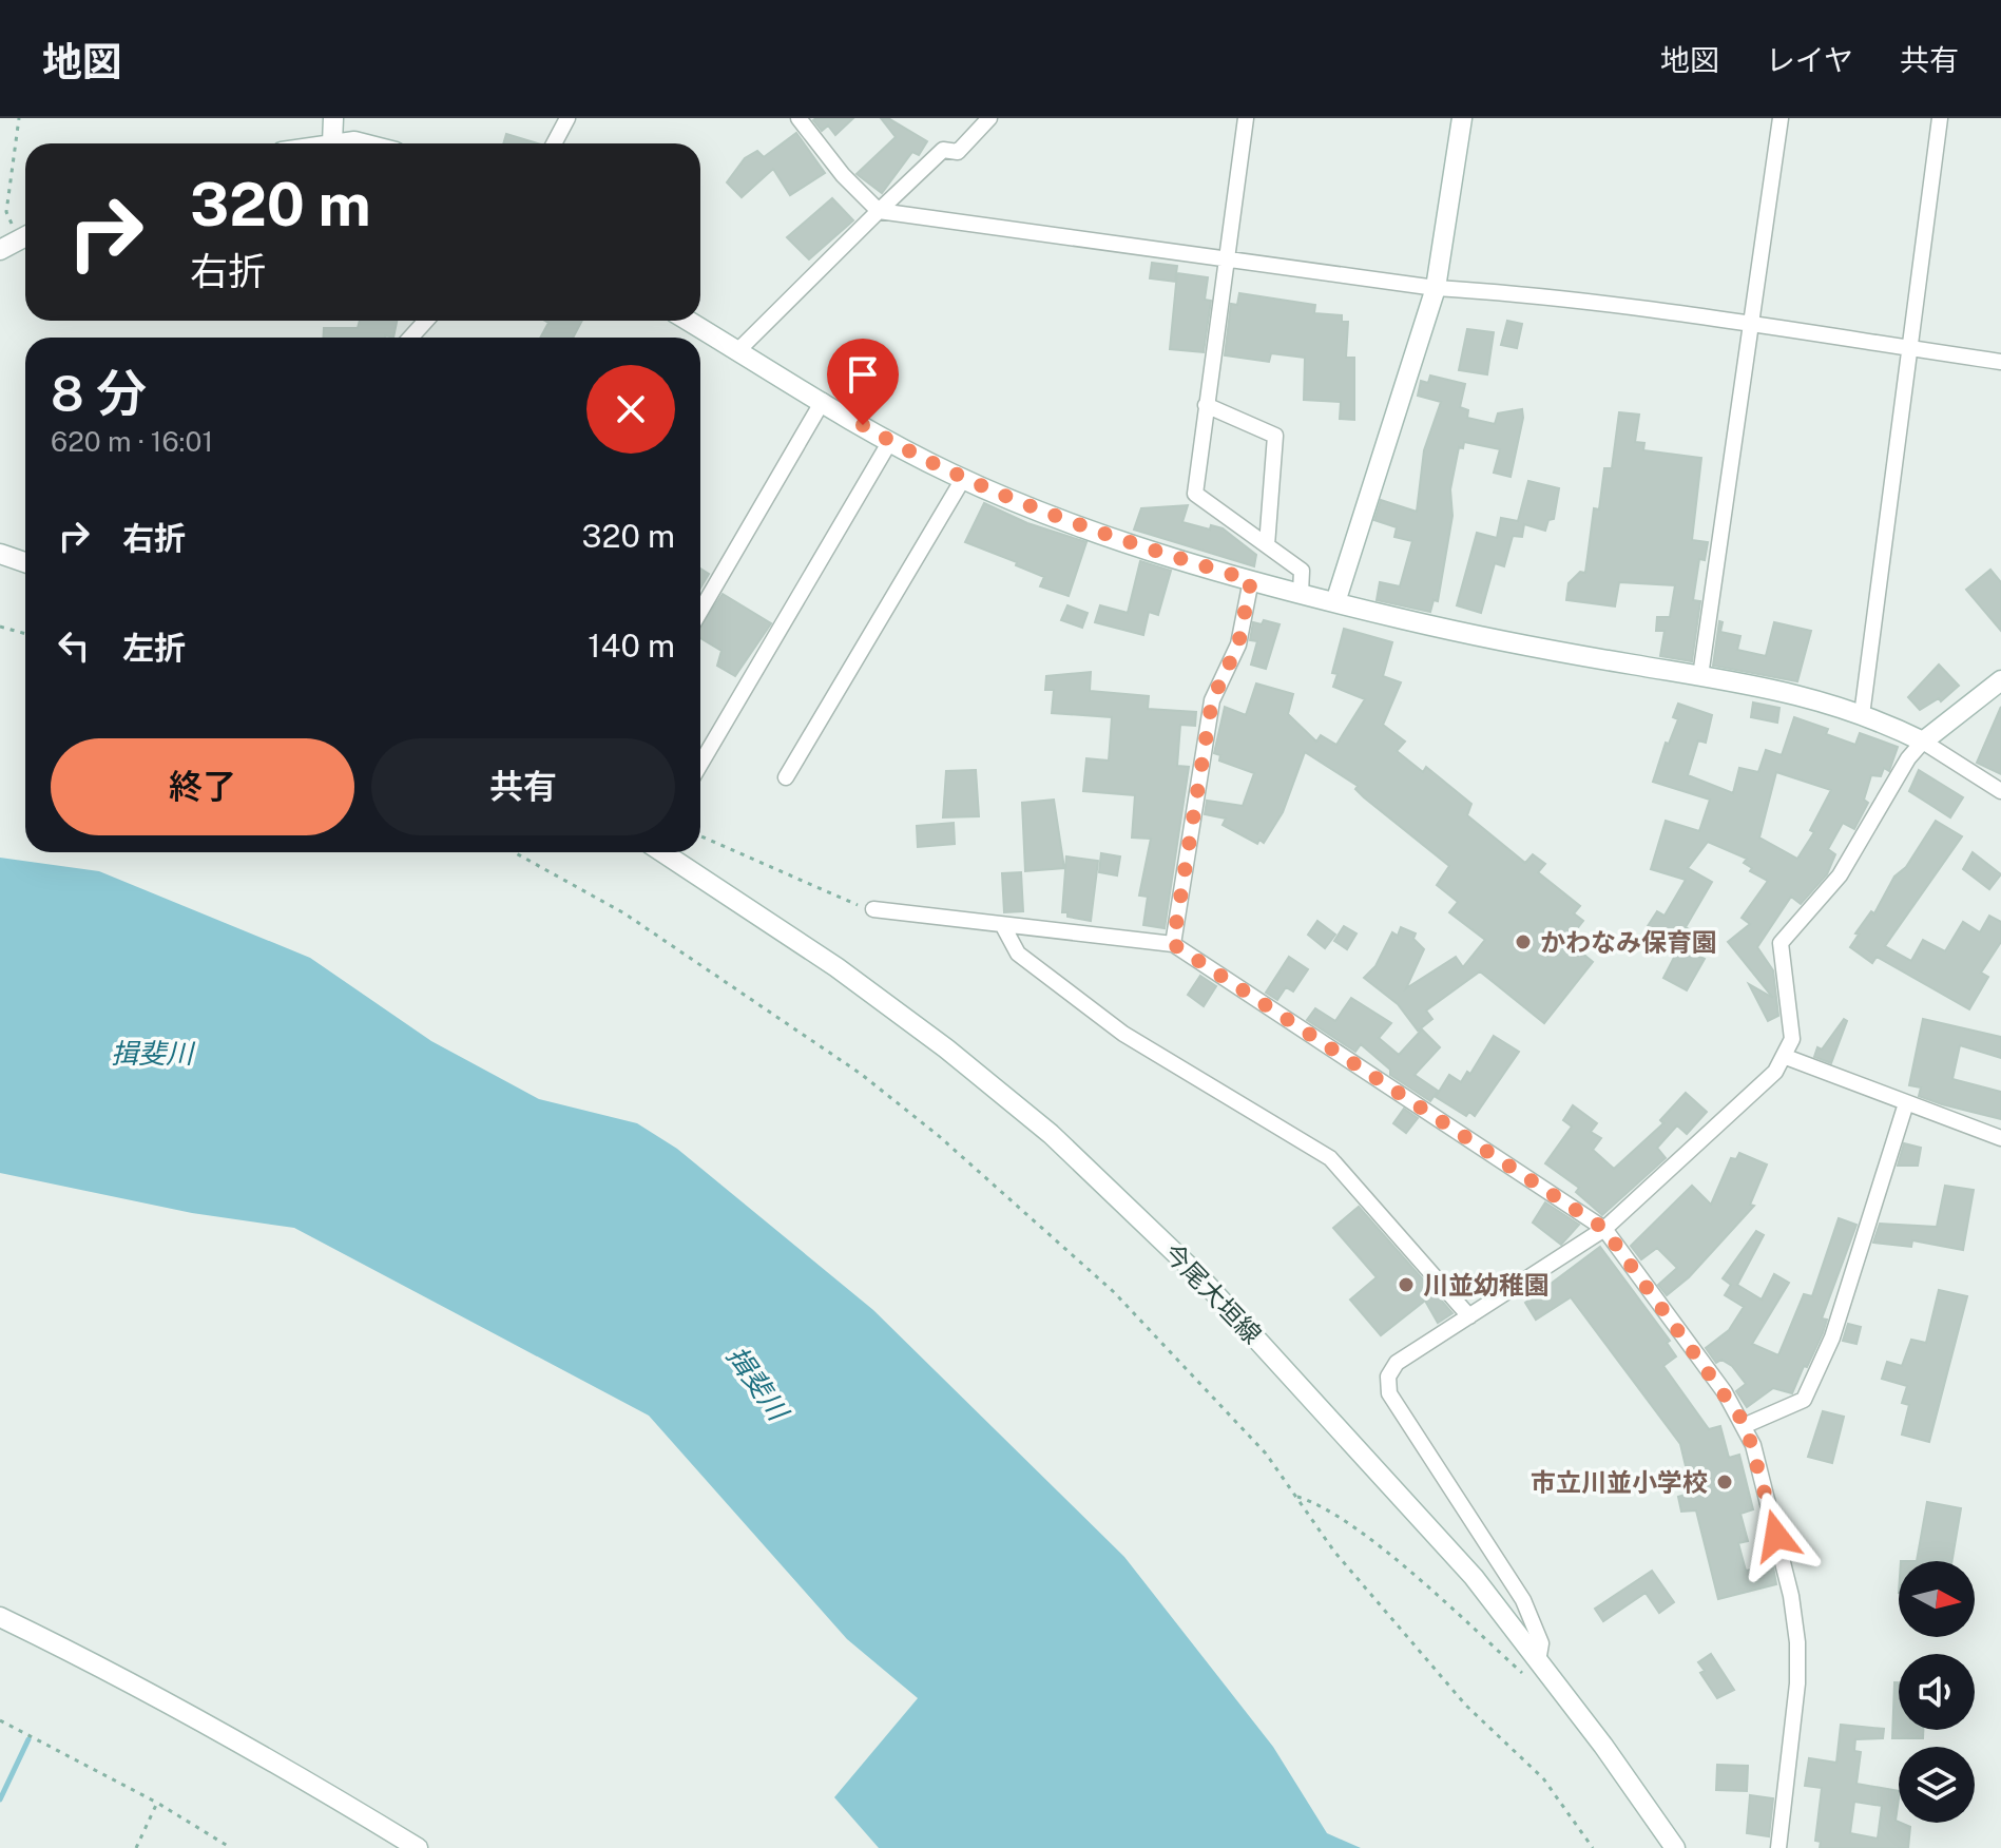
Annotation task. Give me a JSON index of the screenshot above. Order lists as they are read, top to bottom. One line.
{"streets":{"street":["今尾大垣線"]},"water":["揖斐川"],"places":["かわなみ保育園","川並幼稚園","市立川並小学校"],"north":"right","page":{"header":"地図","nav":["地図","レイヤ","共有"],"turn":["320 m","右折"],"heading":["8 分","620 m · 16:01"],"list":[{"name":"右折","value":"320 m"},{"name":"左折","value":"140 m"}],"buttons":["終了","共有"]}}
